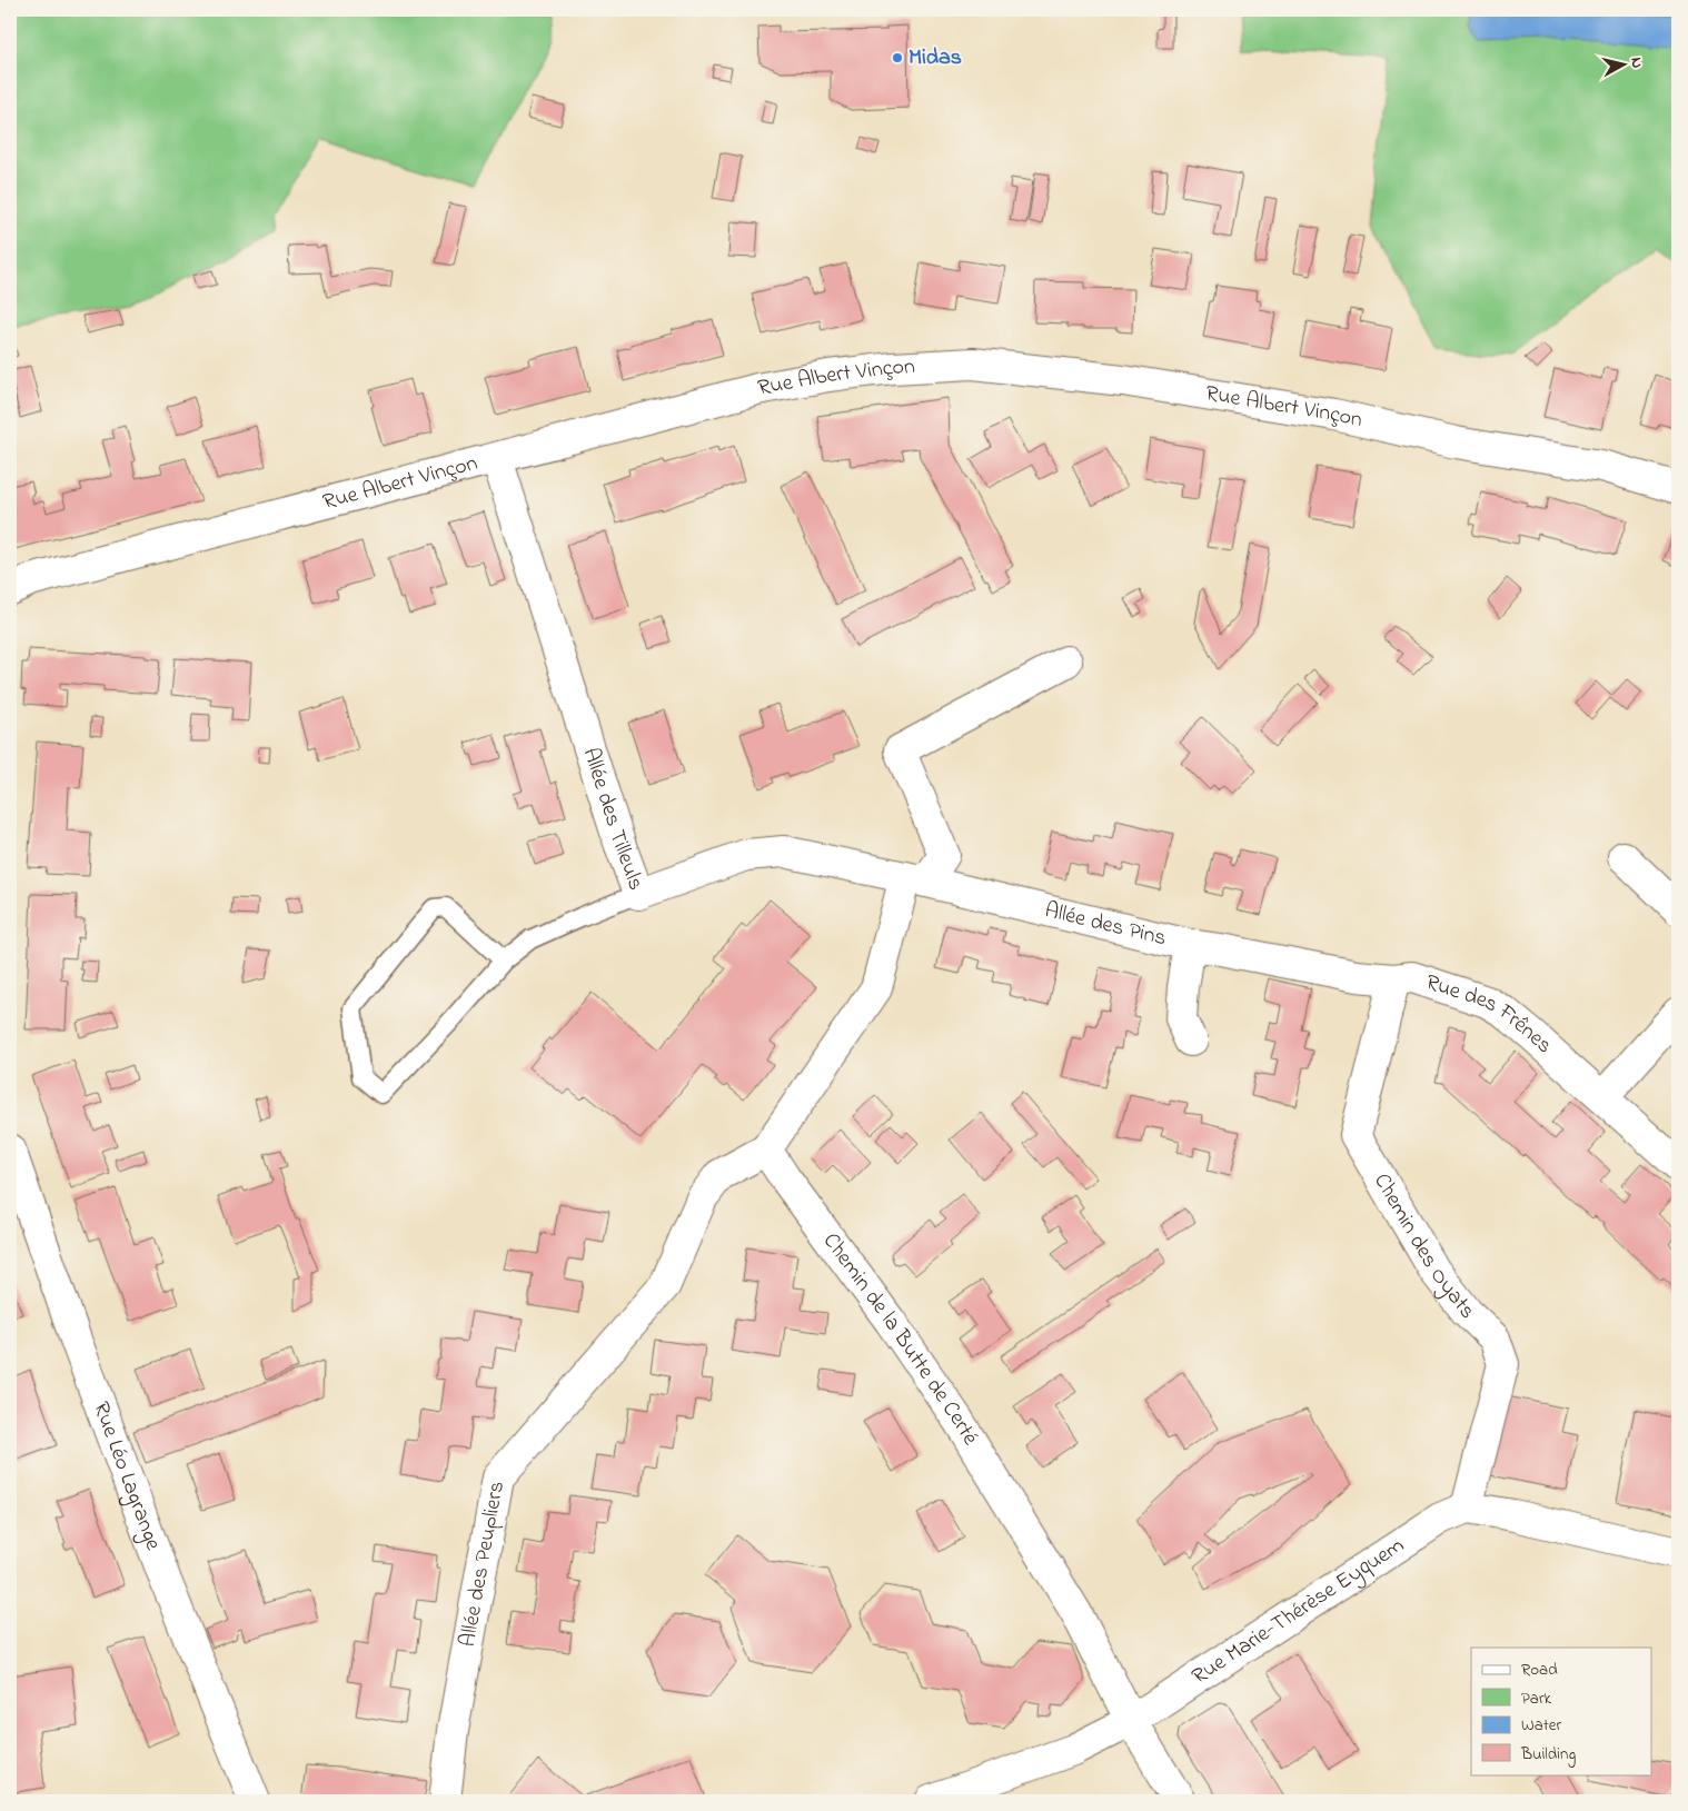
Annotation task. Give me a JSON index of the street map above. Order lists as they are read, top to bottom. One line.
{"streets":{"street":["Rue Albert Vinçon","Allée des Tilleuls","Allée des Pins","Rue des Frênes","Chemin des Oyats","Chemin de la Butte de Certé","Rue Léo Lagrange","Allée des Peupliers","Rue Marie-Thérèse Eyquem"]},"crossings":[["Rue Albert Vinçon","Allée des Tilleuls"],["Allée des Tilleuls","Allée des Pins"],["Allée des Pins","Rue des Frênes"],["Rue des Frênes","Chemin des Oyats"],["Chemin des Oyats","Rue Marie-Thérèse Eyquem"],["Chemin de la Butte de Certé","Allée des Peupliers"],["Chemin de la Butte de Certé","Rue Marie-Thérèse Eyquem"]],"places":["Midas"],"legend":["Road","Park","Water","Building"],"north":"right"}
